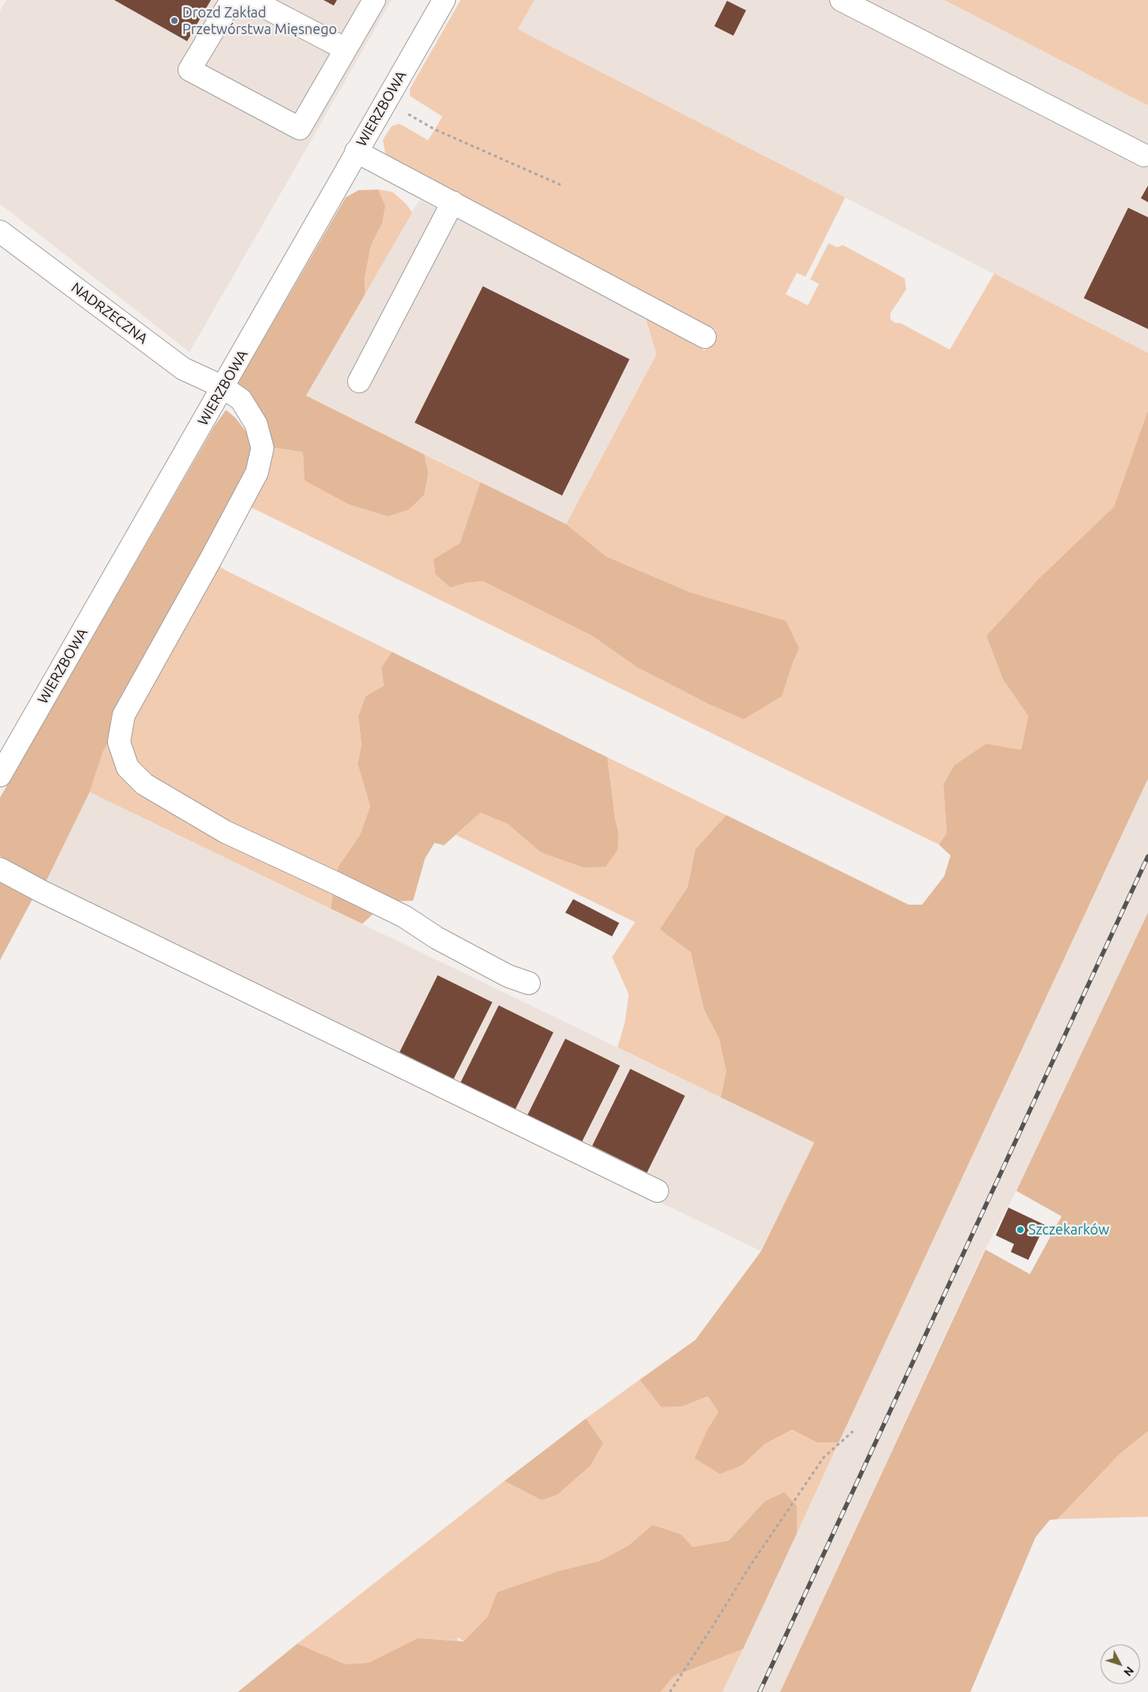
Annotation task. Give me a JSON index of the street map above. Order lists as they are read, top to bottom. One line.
{"streets":{"street":["WIERZBOWA","NADRZECZNA"]},"crossings":[["WIERZBOWA","NADRZECZNA"]],"places":["Drozd Zakład Przetwórstwa Mięsnego","Szczekarków"],"north":"bottom right"}
